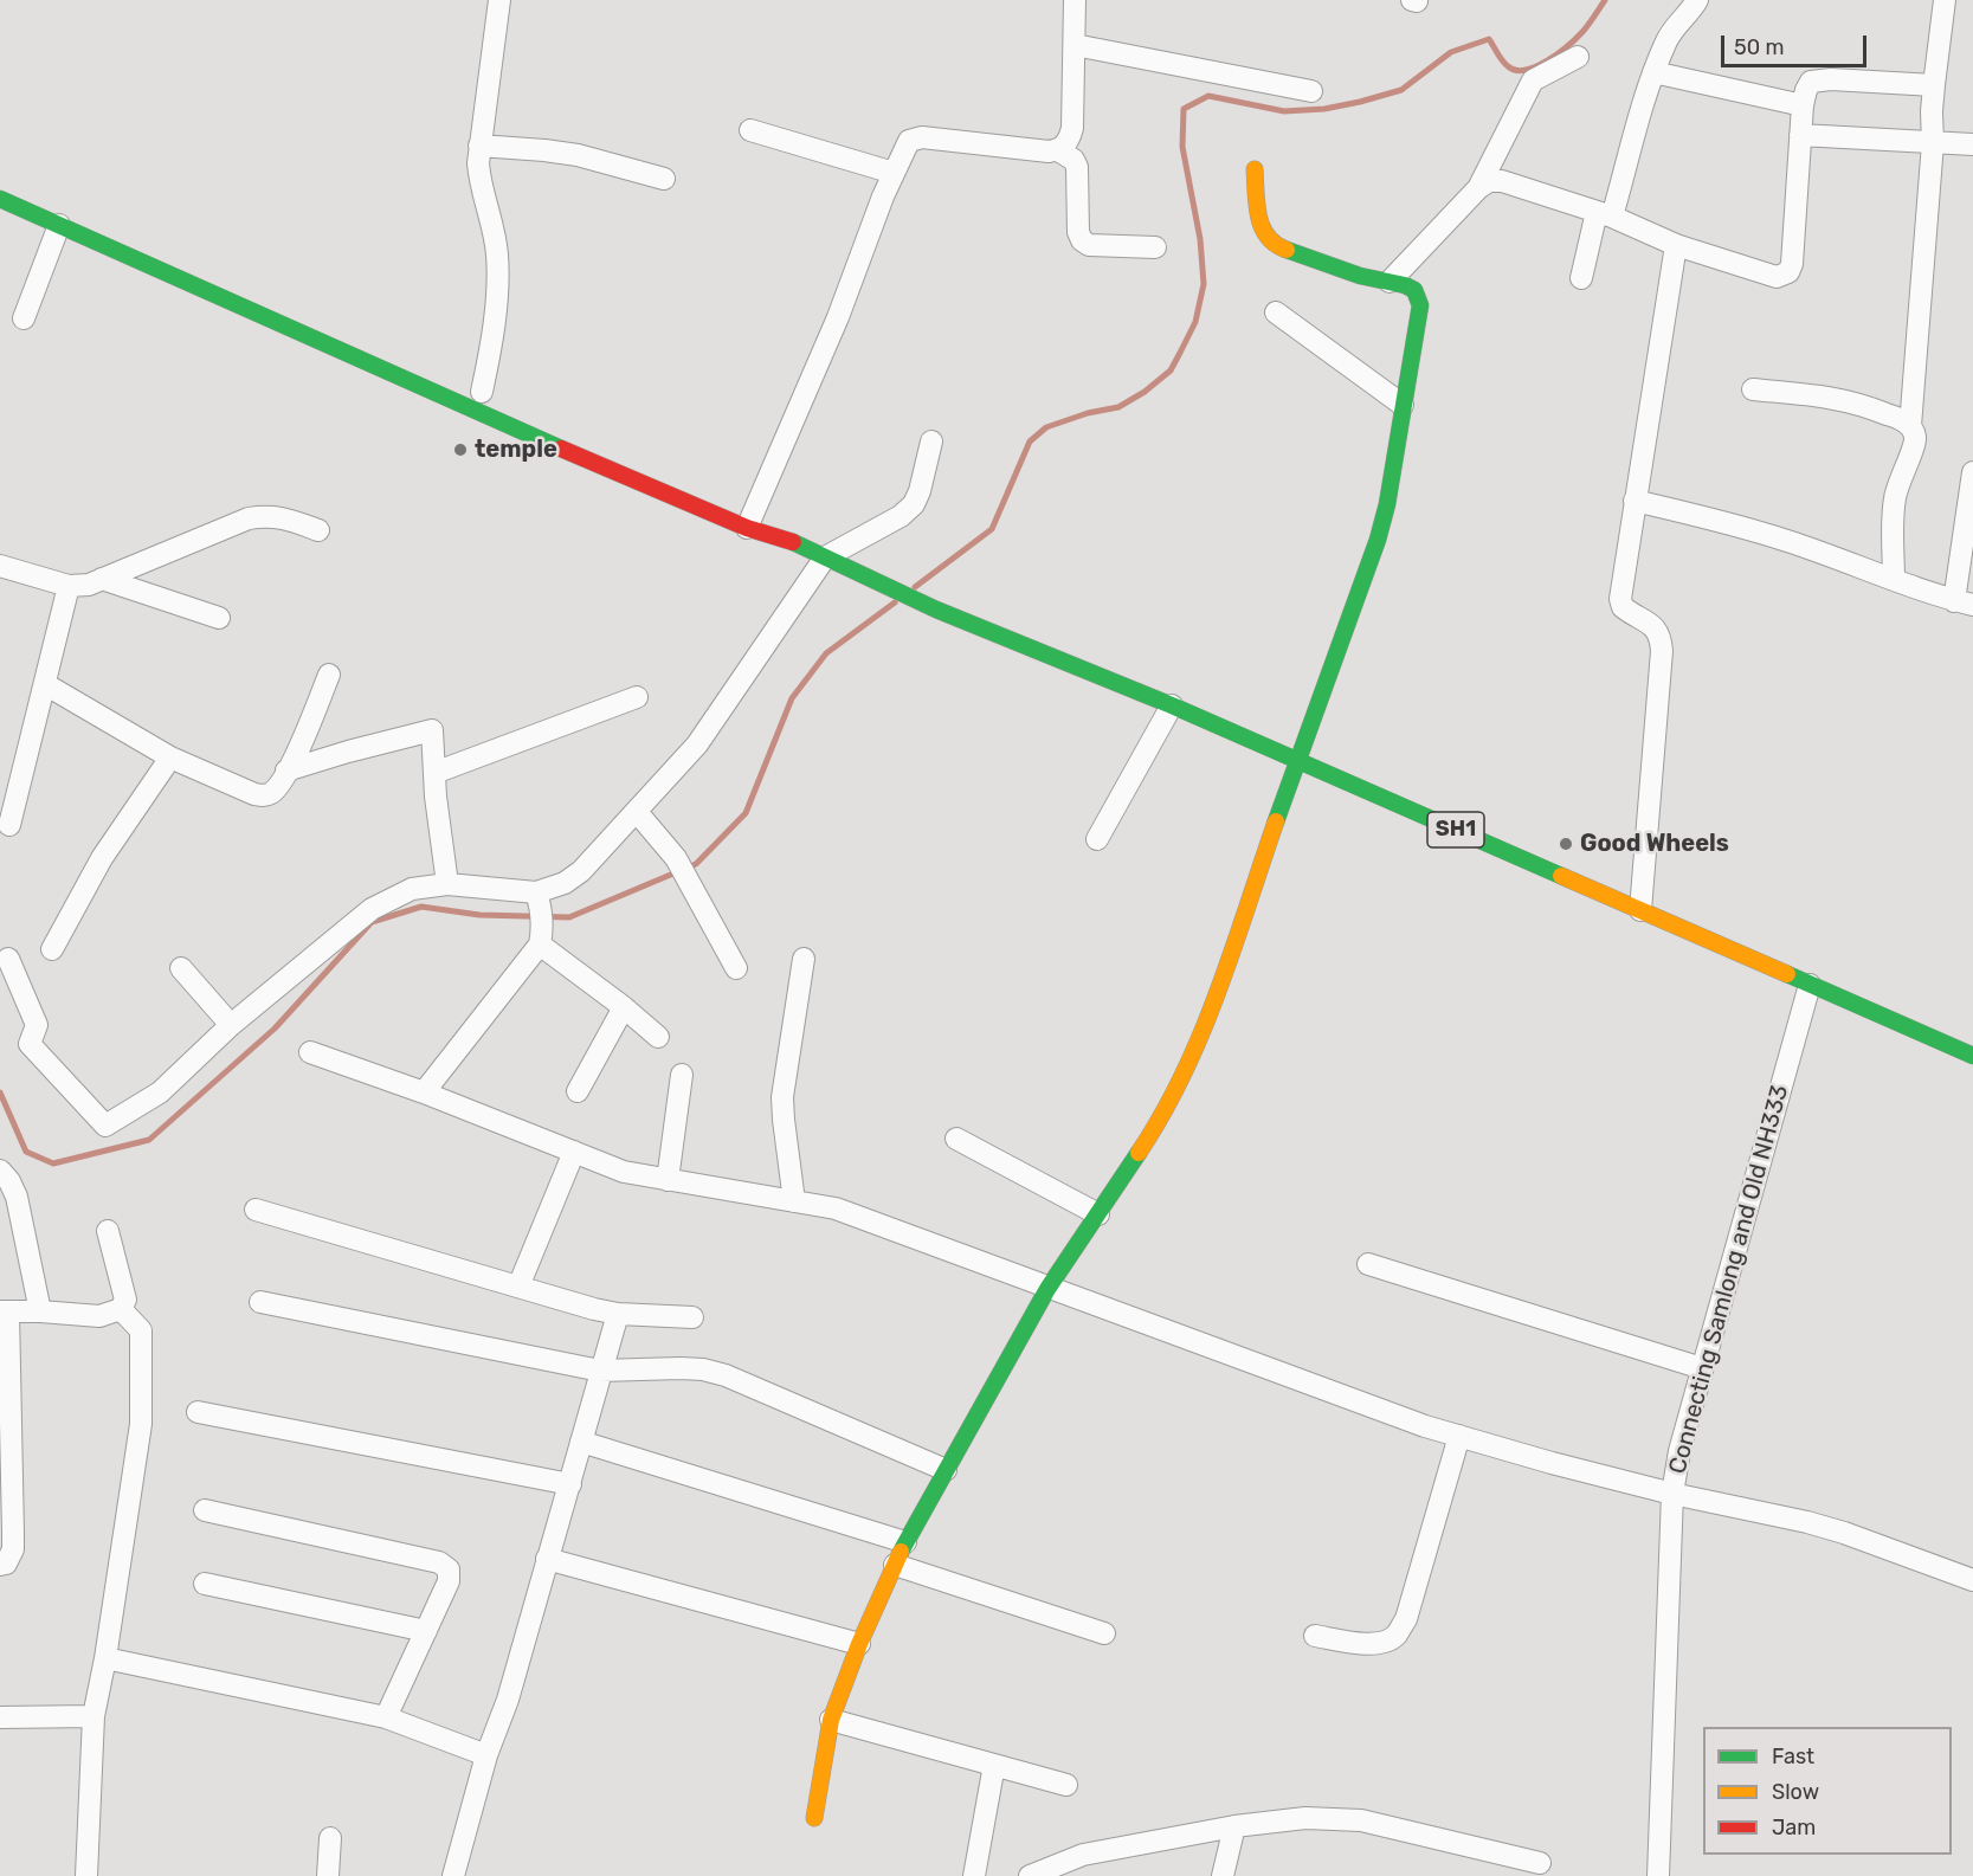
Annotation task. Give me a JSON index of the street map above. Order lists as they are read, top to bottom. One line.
{"streets":{"main road":["SH1"],"street":["Connecting Samlong and Old NH333"]},"crossings":[["SH1","Connecting Samlong and Old NH333"]],"places":["temple","Good Wheels"],"legend":["Fast","Slow","Jam"],"scale_bar":"50 m"}
